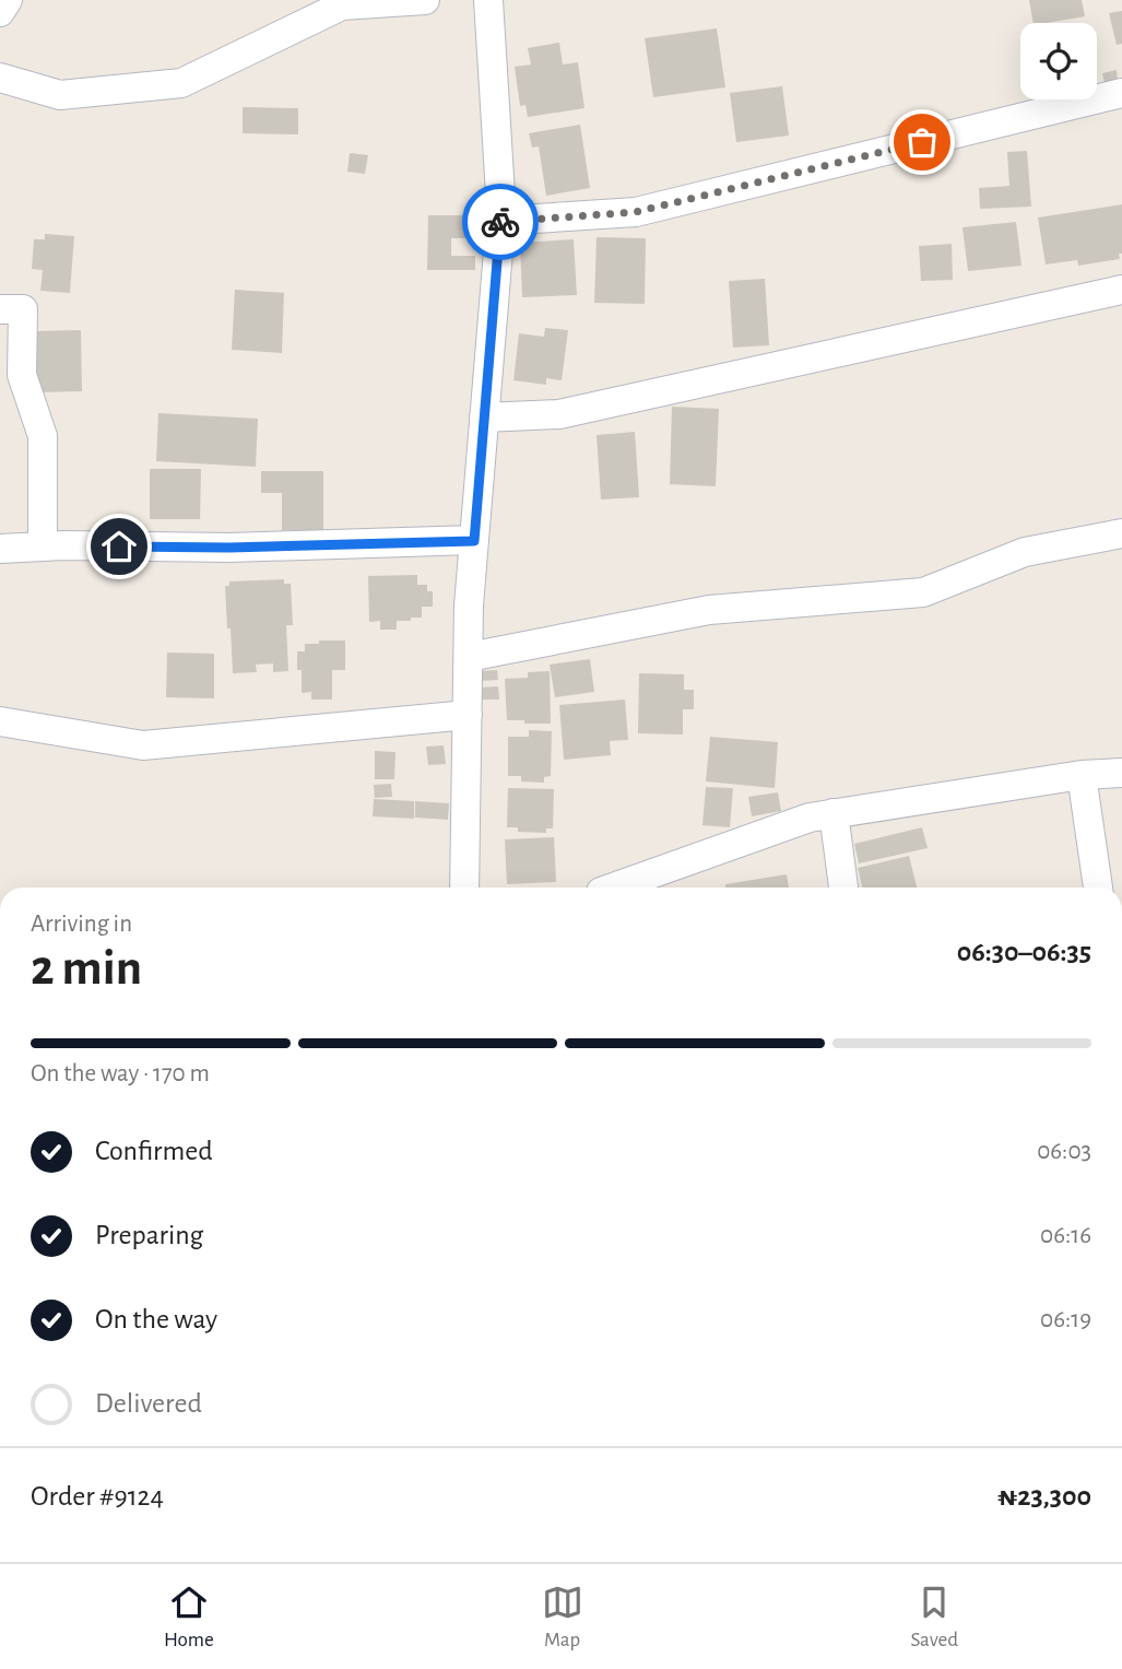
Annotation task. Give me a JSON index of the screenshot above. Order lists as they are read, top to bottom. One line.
{"page":{"heading":["2 min","Arriving in","06:30–06:35"],"panel":["Order #9124","₦23,300"],"bar":"On the way · 170 m","list":[["Confirmed","06:03"],["Preparing","06:16"],["On the way","06:19"],"Delivered"],"tabs":["Home","Map","Saved"]}}
